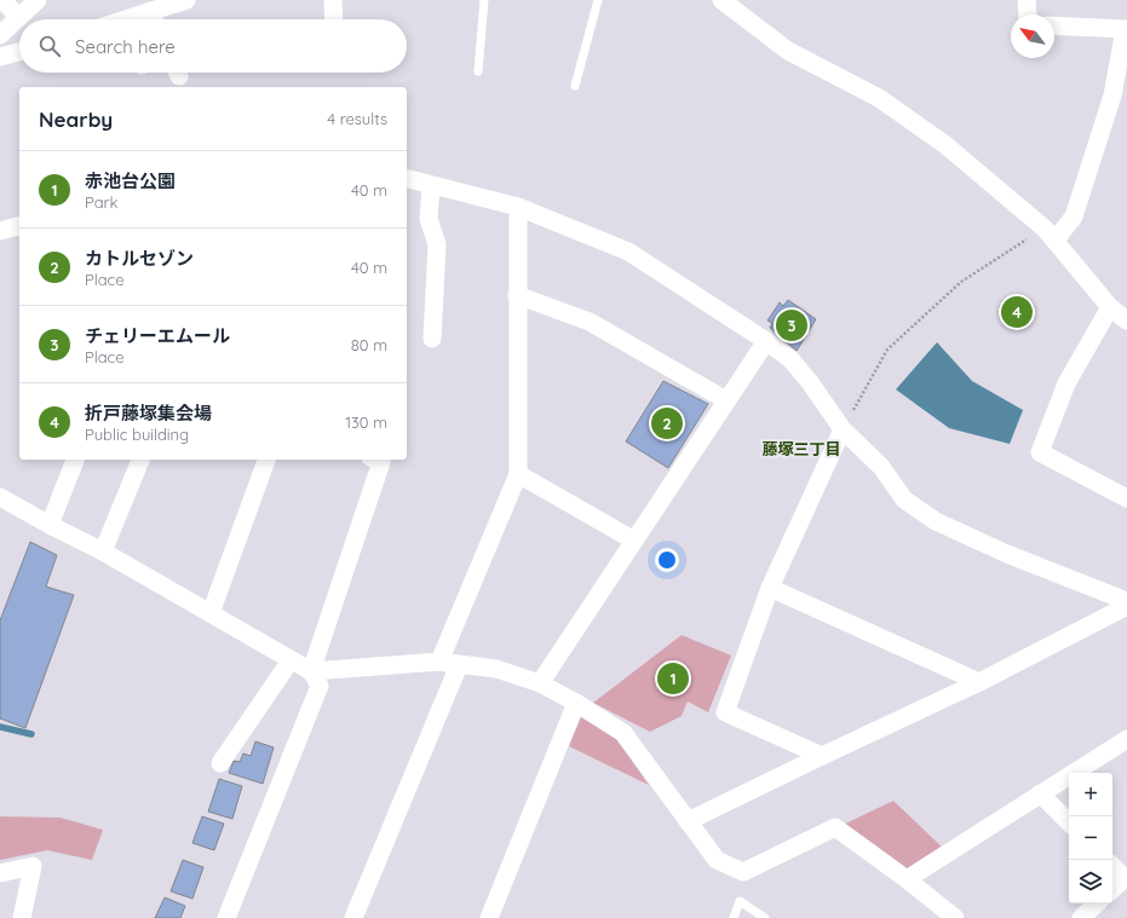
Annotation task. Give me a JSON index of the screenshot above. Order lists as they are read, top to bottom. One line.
{"districts":["藤塚三丁目"],"north":"top left","page":{"search":"Search here","heading":["Nearby","4 results"],"list":[{"mark":"1","name":"赤池台公園","note":"Park","value":"40 m"},{"mark":"2","name":"カトルセゾン","note":"Place","value":"40 m"},{"mark":"3","name":"チェリーエムール","note":"Place","value":"80 m"},{"mark":"4","name":"折戸藤塚集会場","note":"Public building","value":"130 m"}],"pins":["4","3","2","1"],"map_buttons":["+","−"]}}
